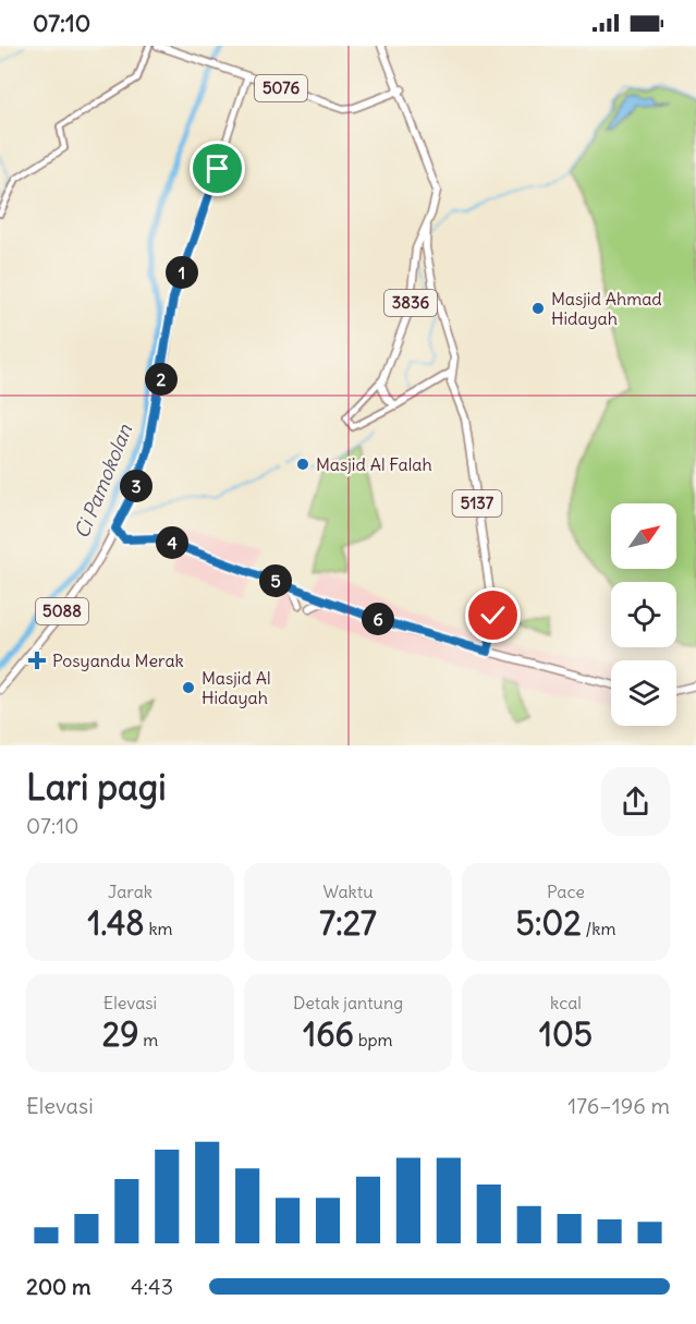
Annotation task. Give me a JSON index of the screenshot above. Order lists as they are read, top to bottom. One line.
{"streets":{"main road":["5076","3836","5137","5088"]},"crossings":[["5076","5137"],["5076","5088"],["3836","5137"]],"water":["Ci Pamokolan"],"places":{"other":["Masjid Ahmad Hidayah","Masjid Al Falah","Masjid Al Hidayah"],"health":["Posyandu Merak"]},"north":"top right","page":{"status":"07:10","pins":["1","2","3","4","5","6"],"heading":["Lari pagi","07:10"],"stats":[["Jarak","1.48 km"],["Waktu","7:27"],["Pace","5:02 /km"],["Elevasi","29 m"],["Detak jantung","166 bpm"],["kcal","105"]],"chart":["Elevasi","176–196 m"],"list":[{"name":"200 m","note":"4:43"}]}}
